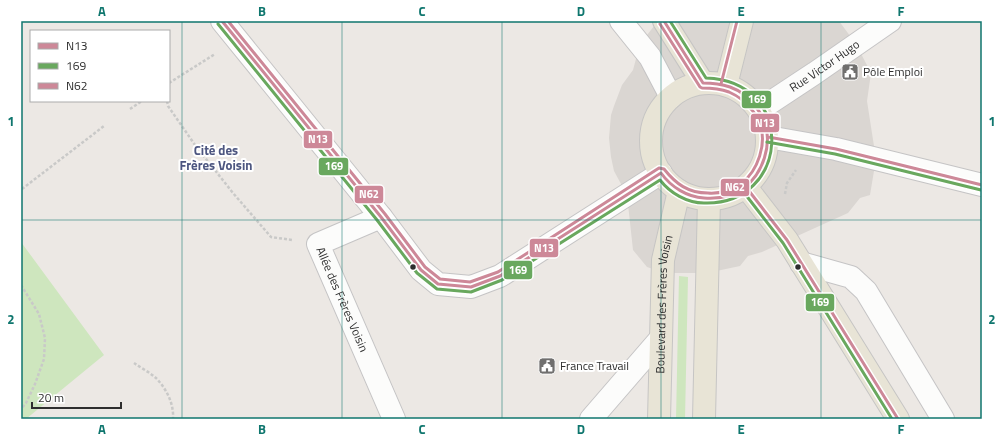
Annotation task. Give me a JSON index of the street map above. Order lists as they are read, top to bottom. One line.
{"streets":{"main road":["Boulevard des Frères Voisin"],"street":["Rue Victor Hugo","Allée des Frères Voisin"]},"crossings":[["Rue Victor Hugo","Boulevard des Frères Voisin"]],"districts":["Cité des Frères Voisin"],"places":{"public building":["Pôle Emploi","France Travail"]},"lines":["transit line N13","transit line 169","transit line N62"],"legend":["N13","169","N62"],"scale_bar":"20 m","grid":{"columns":["A","B","C","D","E","F"],"rows":["1","2"]}}
